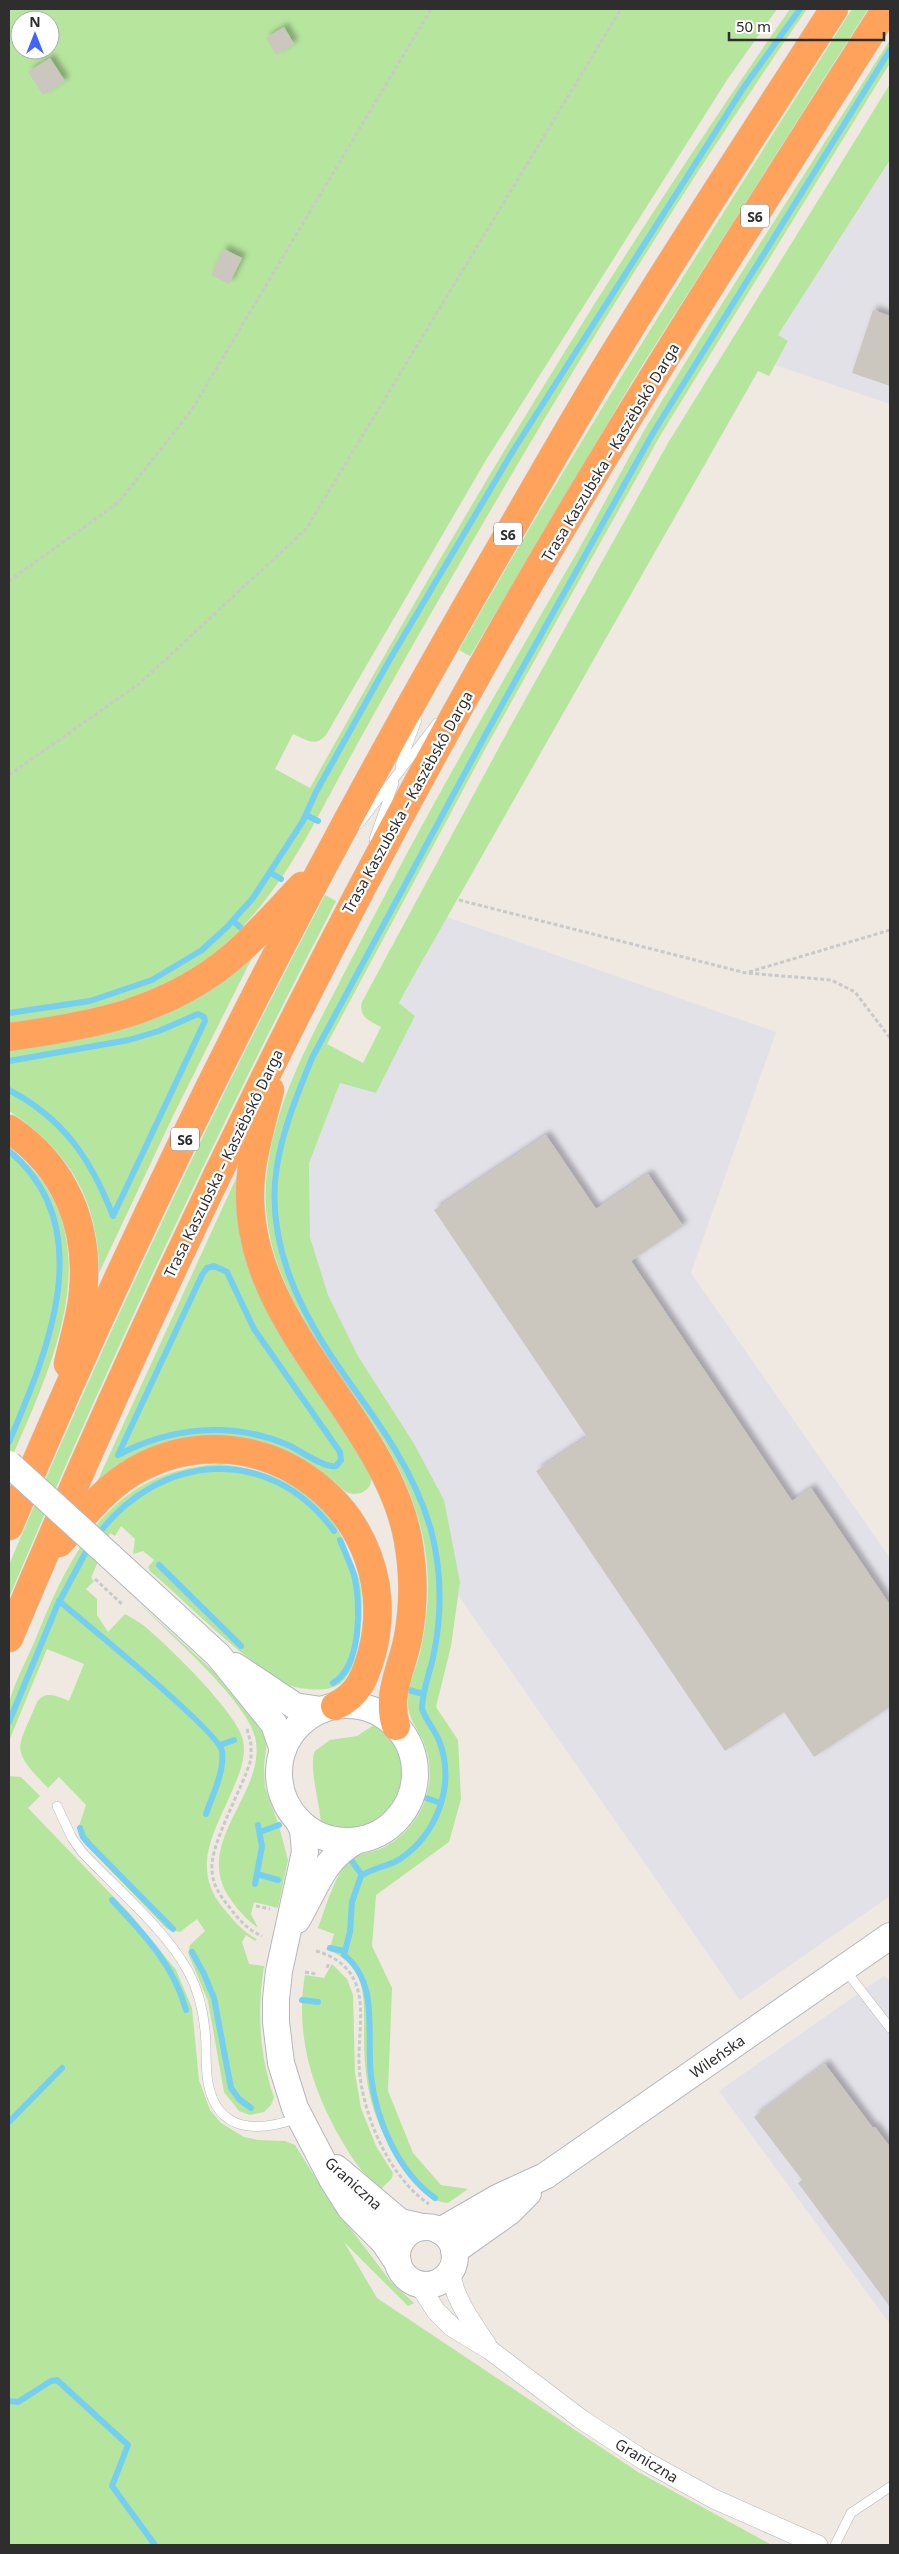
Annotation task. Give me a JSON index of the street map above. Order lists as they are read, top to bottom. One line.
{"streets":{"highway":["S6","Trasa Kaszubska – Kaszëbskô Darga"],"main road":["Wileńska","Graniczna"]},"crossings":[["Wileńska","Graniczna"]],"scale_bar":"50 m","north":"top"}
